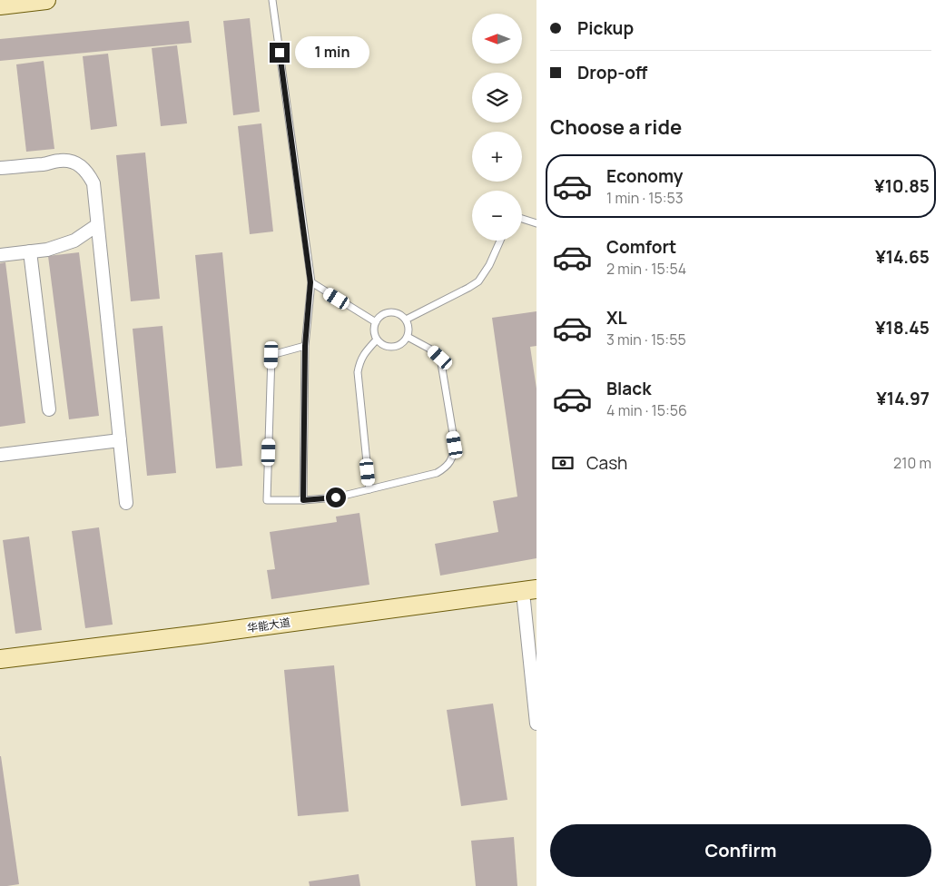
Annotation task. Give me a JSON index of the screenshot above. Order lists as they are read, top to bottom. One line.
{"streets":{"street":["华能大道"]},"north":"left","page":{"banner":["Pickup","Drop-off"],"map_buttons":["+","−"],"bubble":"1 min","heading":"Choose a ride","list":[{"name":"Economy","note":"1 min · 15:53","value":"¥10.85"},{"name":"Comfort","note":"2 min · 15:54","value":"¥14.65"},{"name":"XL","note":"3 min · 15:55","value":"¥18.45"},{"name":"Black","note":"4 min · 15:56","value":"¥14.97"}],"pay":["Cash","210 m"],"buttons":"Confirm"}}
